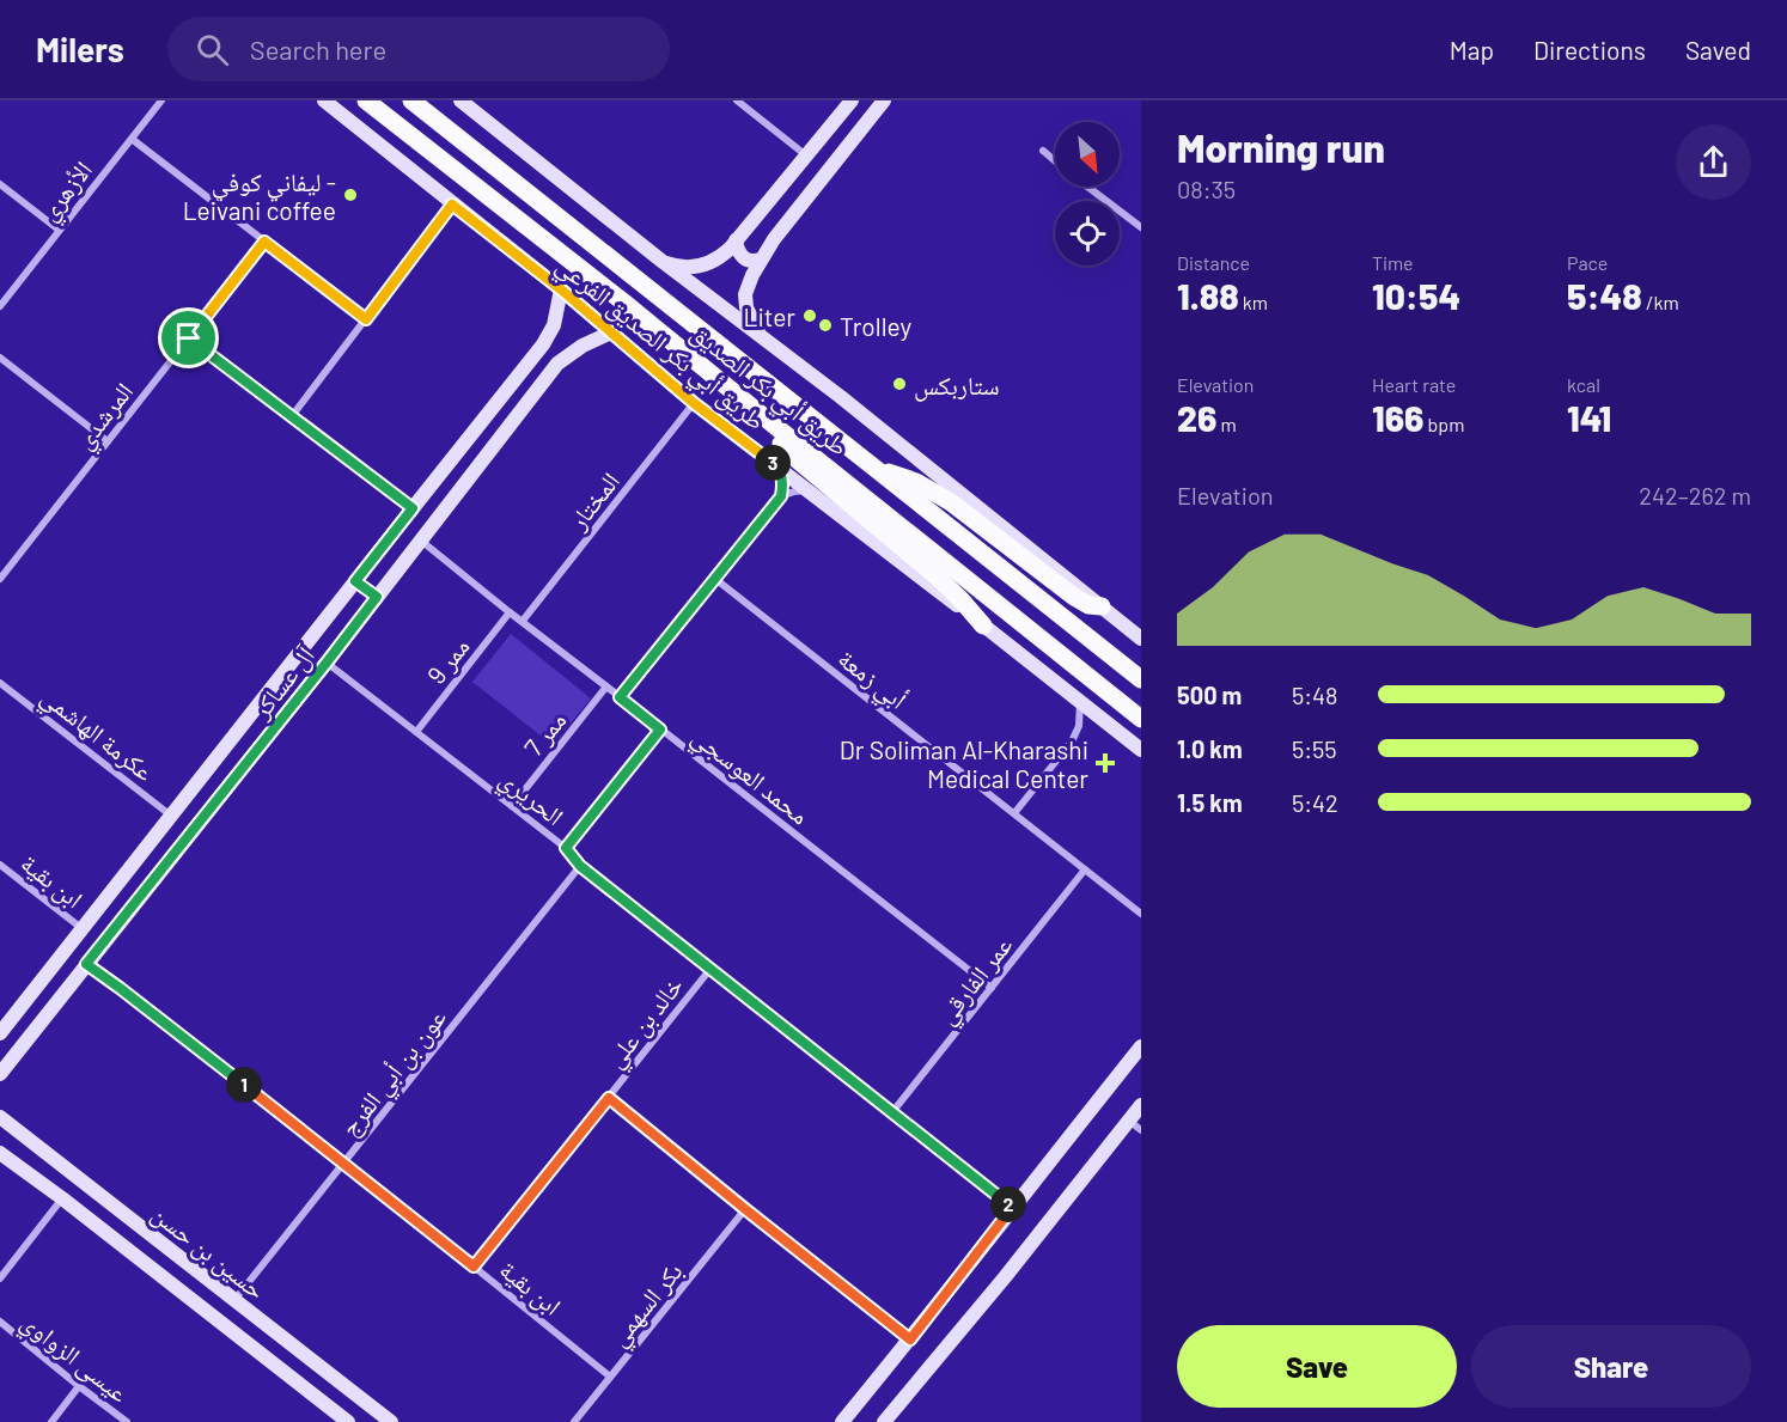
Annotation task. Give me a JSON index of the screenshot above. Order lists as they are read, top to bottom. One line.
{"streets":{"main road":["طريق أبي بكر الصديق"],"street":["الأزهري","طريق أبي بكر الصديق الفرعي","المرشدي","المختار","ممر 9","أبي زمعة","آل عساكر","عكرمة الهاشمي","ممر 7","محمد العوسجي","الحريري","ابن بقية","عمر الفارقي","خالد بن علي","عون بن أبي الفرج","حسين بن حسن","بكر السهمي","عيسى الزواوي"]},"crossings":[["طريق أبي بكر الصديق الفرعي","المختار"],["طريق أبي بكر الصديق الفرعي","آل عساكر"],["المختار","محمد العوسجي"],["ممر 9","محمد العوسجي"],["ممر 9","الحريري"],["أبي زمعة","عمر الفارقي"],["آل عساكر","عكرمة الهاشمي"],["آل عساكر","محمد العوسجي"],["آل عساكر","الحريري"],["آل عساكر","ابن بقية"],["ممر 7","محمد العوسجي"],["ممر 7","الحريري"],["محمد العوسجي","عمر الفارقي"],["الحريري","عمر الفارقي"],["الحريري","خالد بن علي"],["الحريري","عون بن أبي الفرج"],["ابن بقية","خالد بن علي"],["ابن بقية","عون بن أبي الفرج"],["ابن بقية","بكر السهمي"],["عون بن أبي الفرج","حسين بن حسن"]],"places":{"other":["ليفاني كوفي - Leivani coffee","Liter","Trolley","ستاربكس"],"health":["Dr Soliman Al-Kharashi Medical Center"]},"north":"bottom right","page":{"header":"Milers","search":"Search here","nav":["Map","Directions","Saved"],"heading":["Morning run","08:35"],"stats":[["Distance","1.88 km"],["Time","10:54"],["Pace","5:48 /km"],["Elevation","26 m"],["Heart rate","166 bpm"],["kcal","141"]],"pins":["3","1","2"],"chart":["Elevation","242–262 m"],"list":[{"name":"500 m","note":"5:48"},{"name":"1.0 km","note":"5:55"},{"name":"1.5 km","note":"5:42"}],"buttons":["Save","Share"]}}
